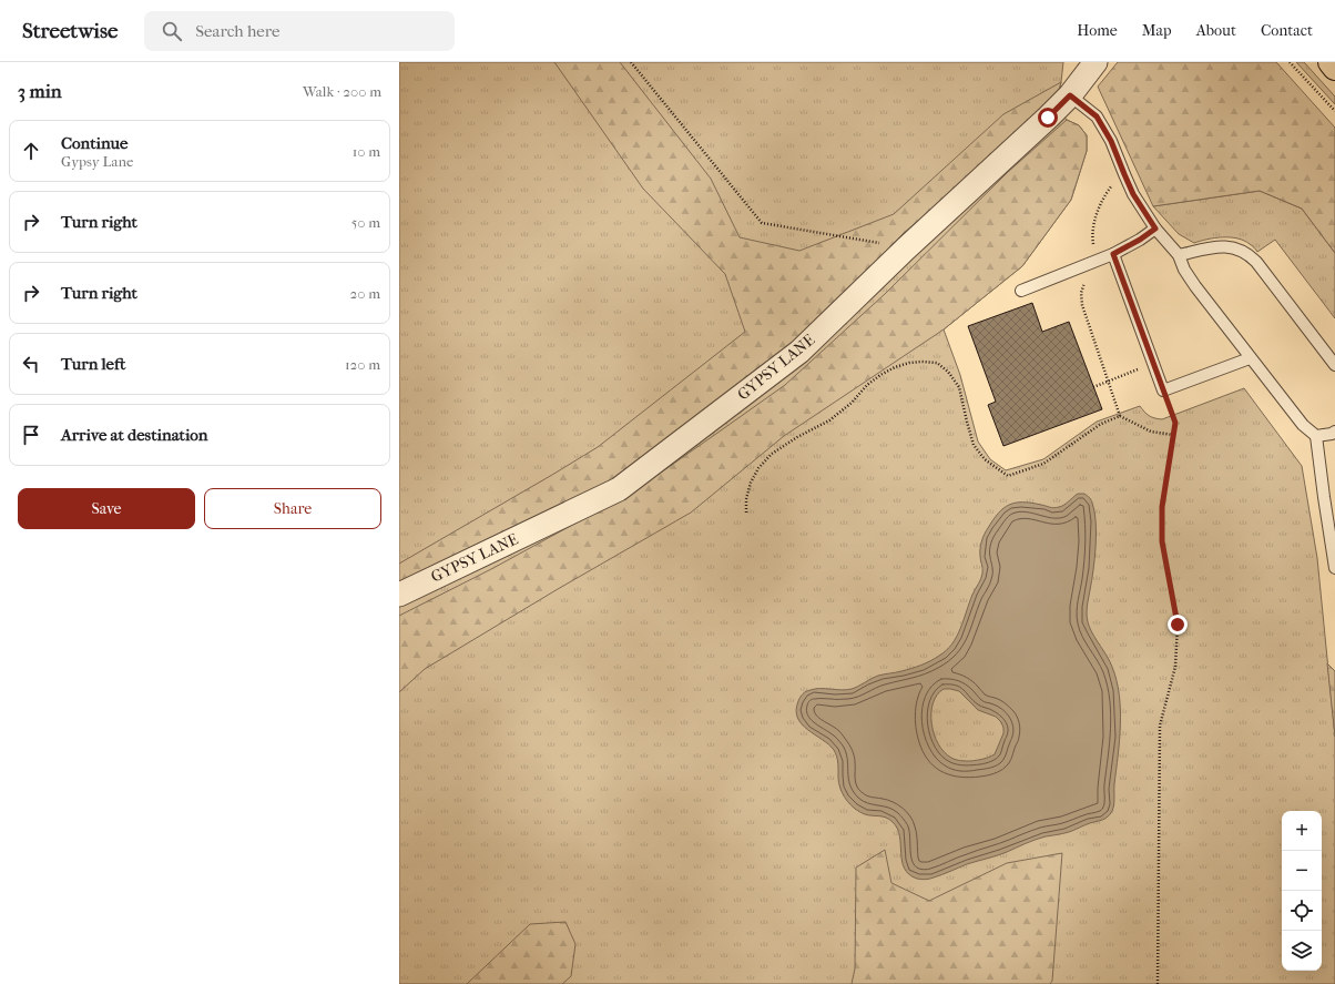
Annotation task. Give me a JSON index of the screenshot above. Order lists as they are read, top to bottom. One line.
{"streets":{"street":["GYPSY LANE"]},"page":{"header":"Streetwise","search":"Search here","nav":["Home","Map","About","Contact"],"heading":["3 min","Walk · 200 m"],"list":[["Continue","Gypsy Lane","10 m"],["Turn right","50 m"],["Turn right","20 m"],["Turn left","120 m"],"Arrive at destination"],"buttons":["Save","Share"],"map_buttons":["+","−"]}}
